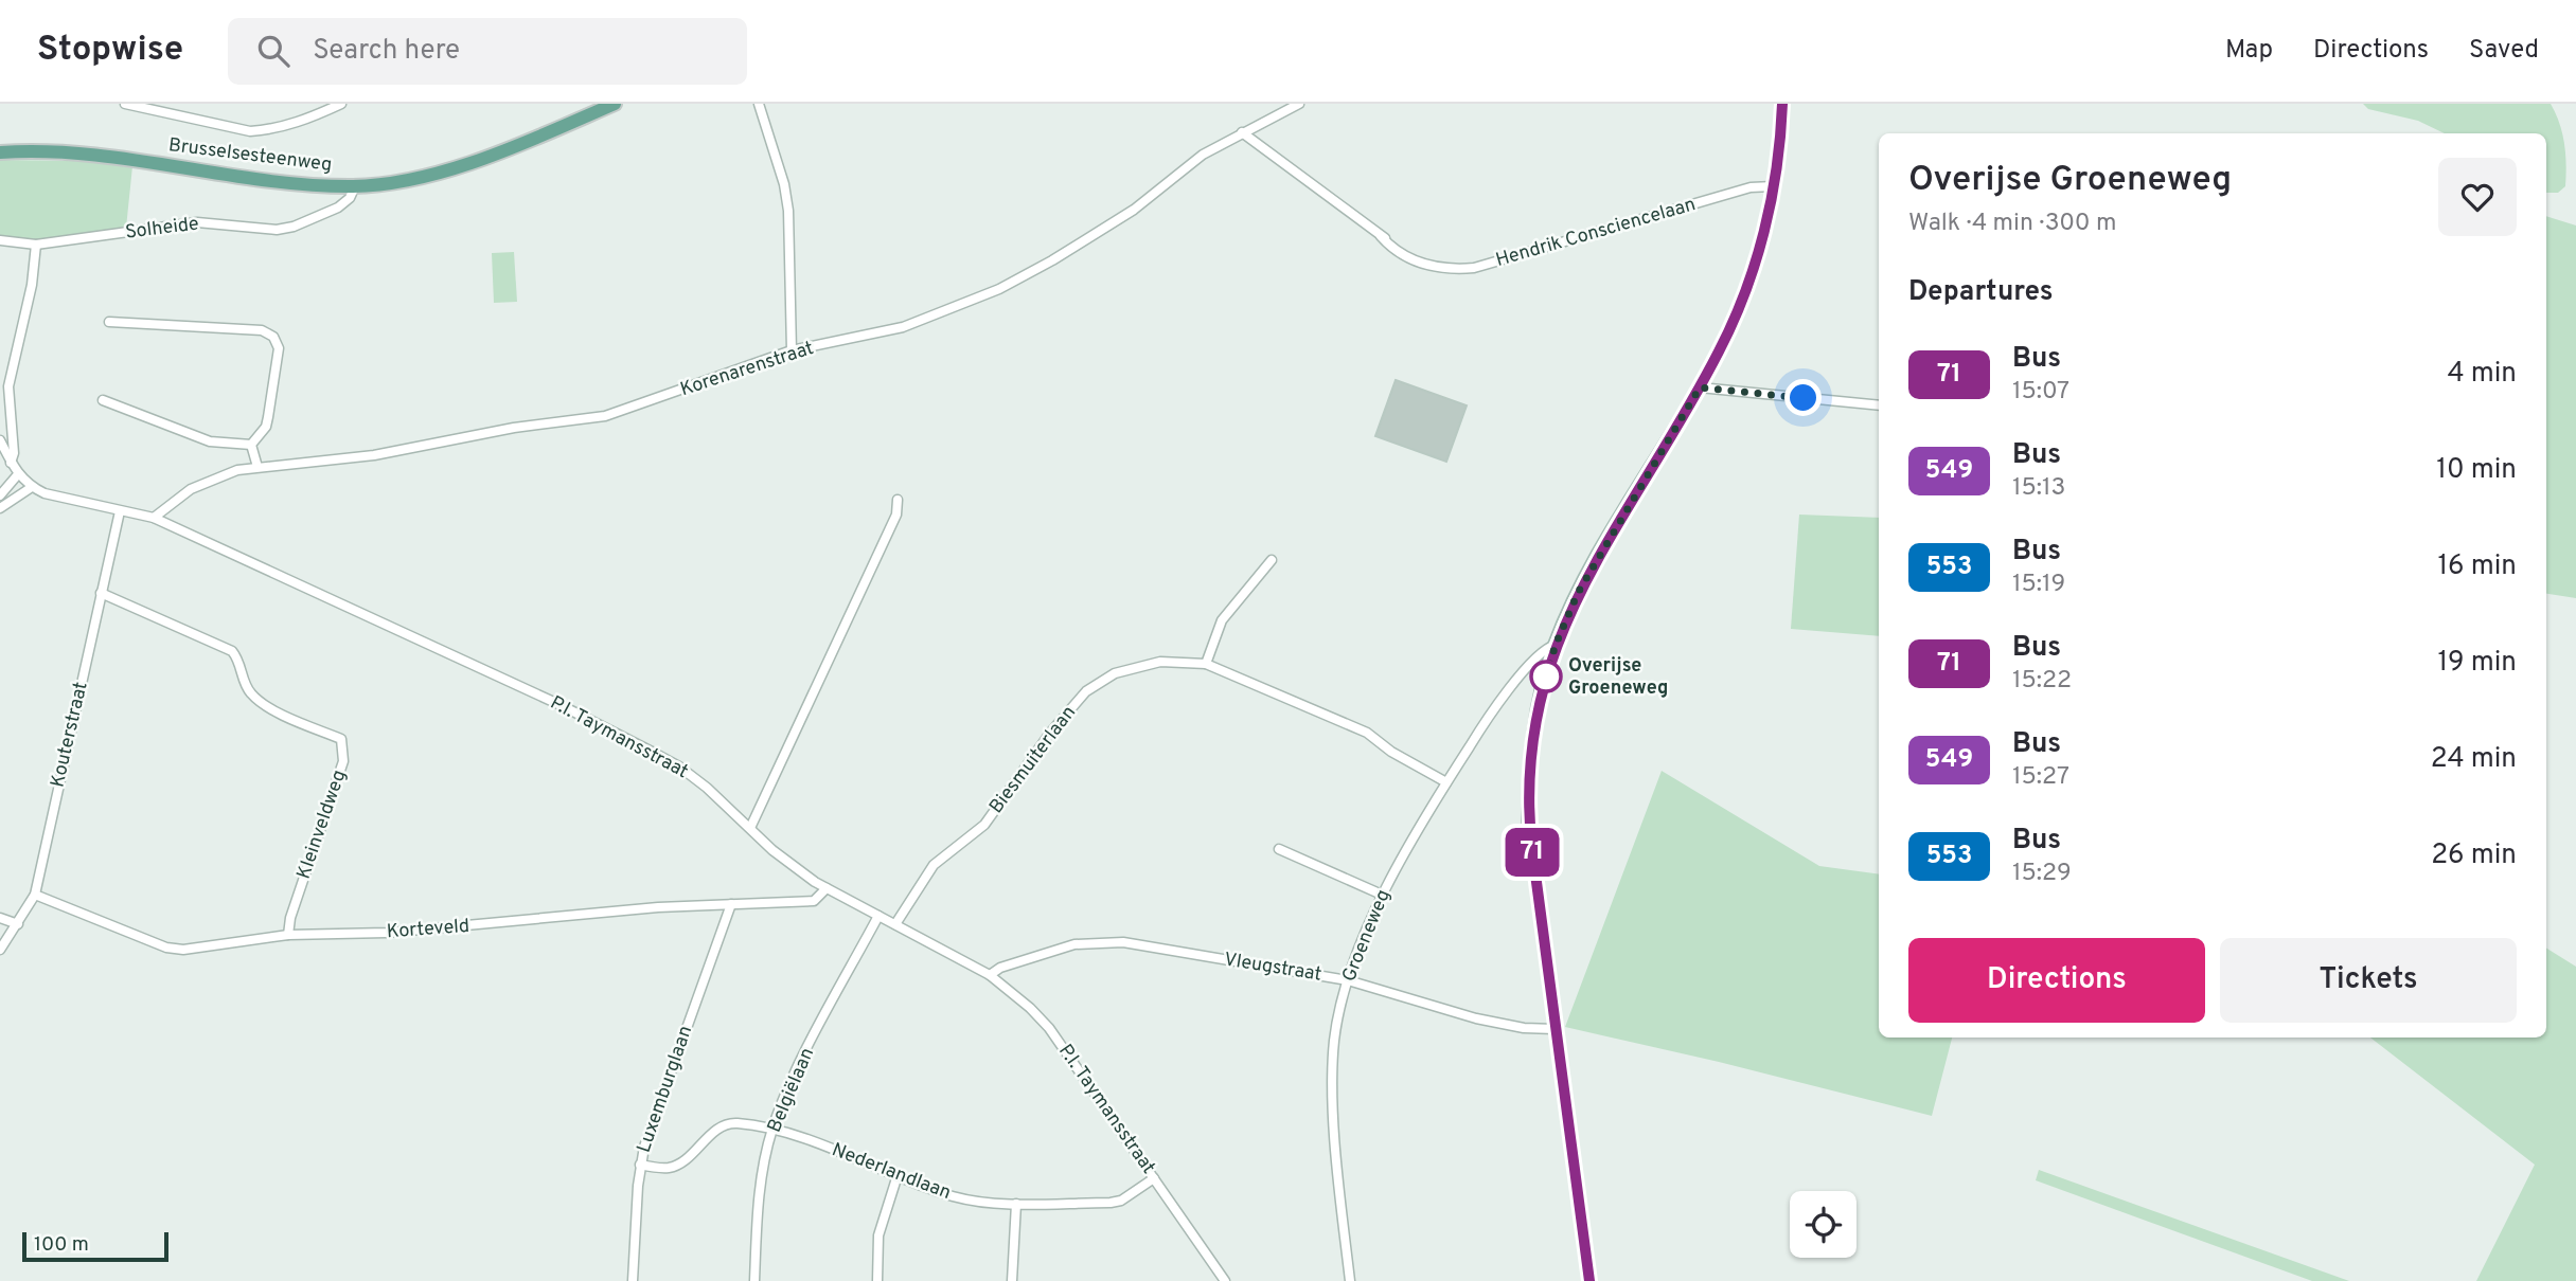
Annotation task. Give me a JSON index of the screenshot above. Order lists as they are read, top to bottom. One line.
{"streets":{"main road":["Brusselsesteenweg"],"street":["Solheide","Hendrik Consciencelaan","Korenarenstraat","Kouterstraat","P.I. Taymansstraat","Biesmuiterlaan","Kleinveldweg","Korteveld","Groeneweg","Vleugstraat","Luxemburglaan","Belgiëlaan","Nederlandlaan"]},"crossings":[["Brusselsesteenweg","Solheide"],["Hendrik Consciencelaan","Korenarenstraat"],["Korenarenstraat","P.I. Taymansstraat"],["Kouterstraat","P.I. Taymansstraat"],["Kouterstraat","Kleinveldweg"],["Kouterstraat","Korteveld"],["P.I. Taymansstraat","Biesmuiterlaan"],["P.I. Taymansstraat","Korteveld"],["P.I. Taymansstraat","Vleugstraat"],["P.I. Taymansstraat","Belgiëlaan"],["P.I. Taymansstraat","Nederlandlaan"],["Biesmuiterlaan","Groeneweg"],["Kleinveldweg","Korteveld"],["Korteveld","Luxemburglaan"],["Groeneweg","Vleugstraat"],["Luxemburglaan","Nederlandlaan"],["Belgiëlaan","Nederlandlaan"]],"places":["Overijse Groeneweg"],"lines":["bus line 71"],"scale_bar":"100 m","page":{"header":"Stopwise","search":"Search here","nav":["Map","Directions","Saved"],"on_map":"71","heading":[["Overijse Groeneweg","Walk · 4 min · 300 m"],"Departures"],"list":[{"mark":"71","name":"Bus","note":"15:07","value":"4 min"},{"mark":"549","name":"Bus","note":"15:13","value":"10 min"},{"mark":"553","name":"Bus","note":"15:19","value":"16 min"},{"mark":"71","name":"Bus","note":"15:22","value":"19 min"},{"mark":"549","name":"Bus","note":"15:27","value":"24 min"},{"mark":"553","name":"Bus","note":"15:29","value":"26 min"}],"buttons":["Directions","Tickets"],"scale":"100 m"}}
